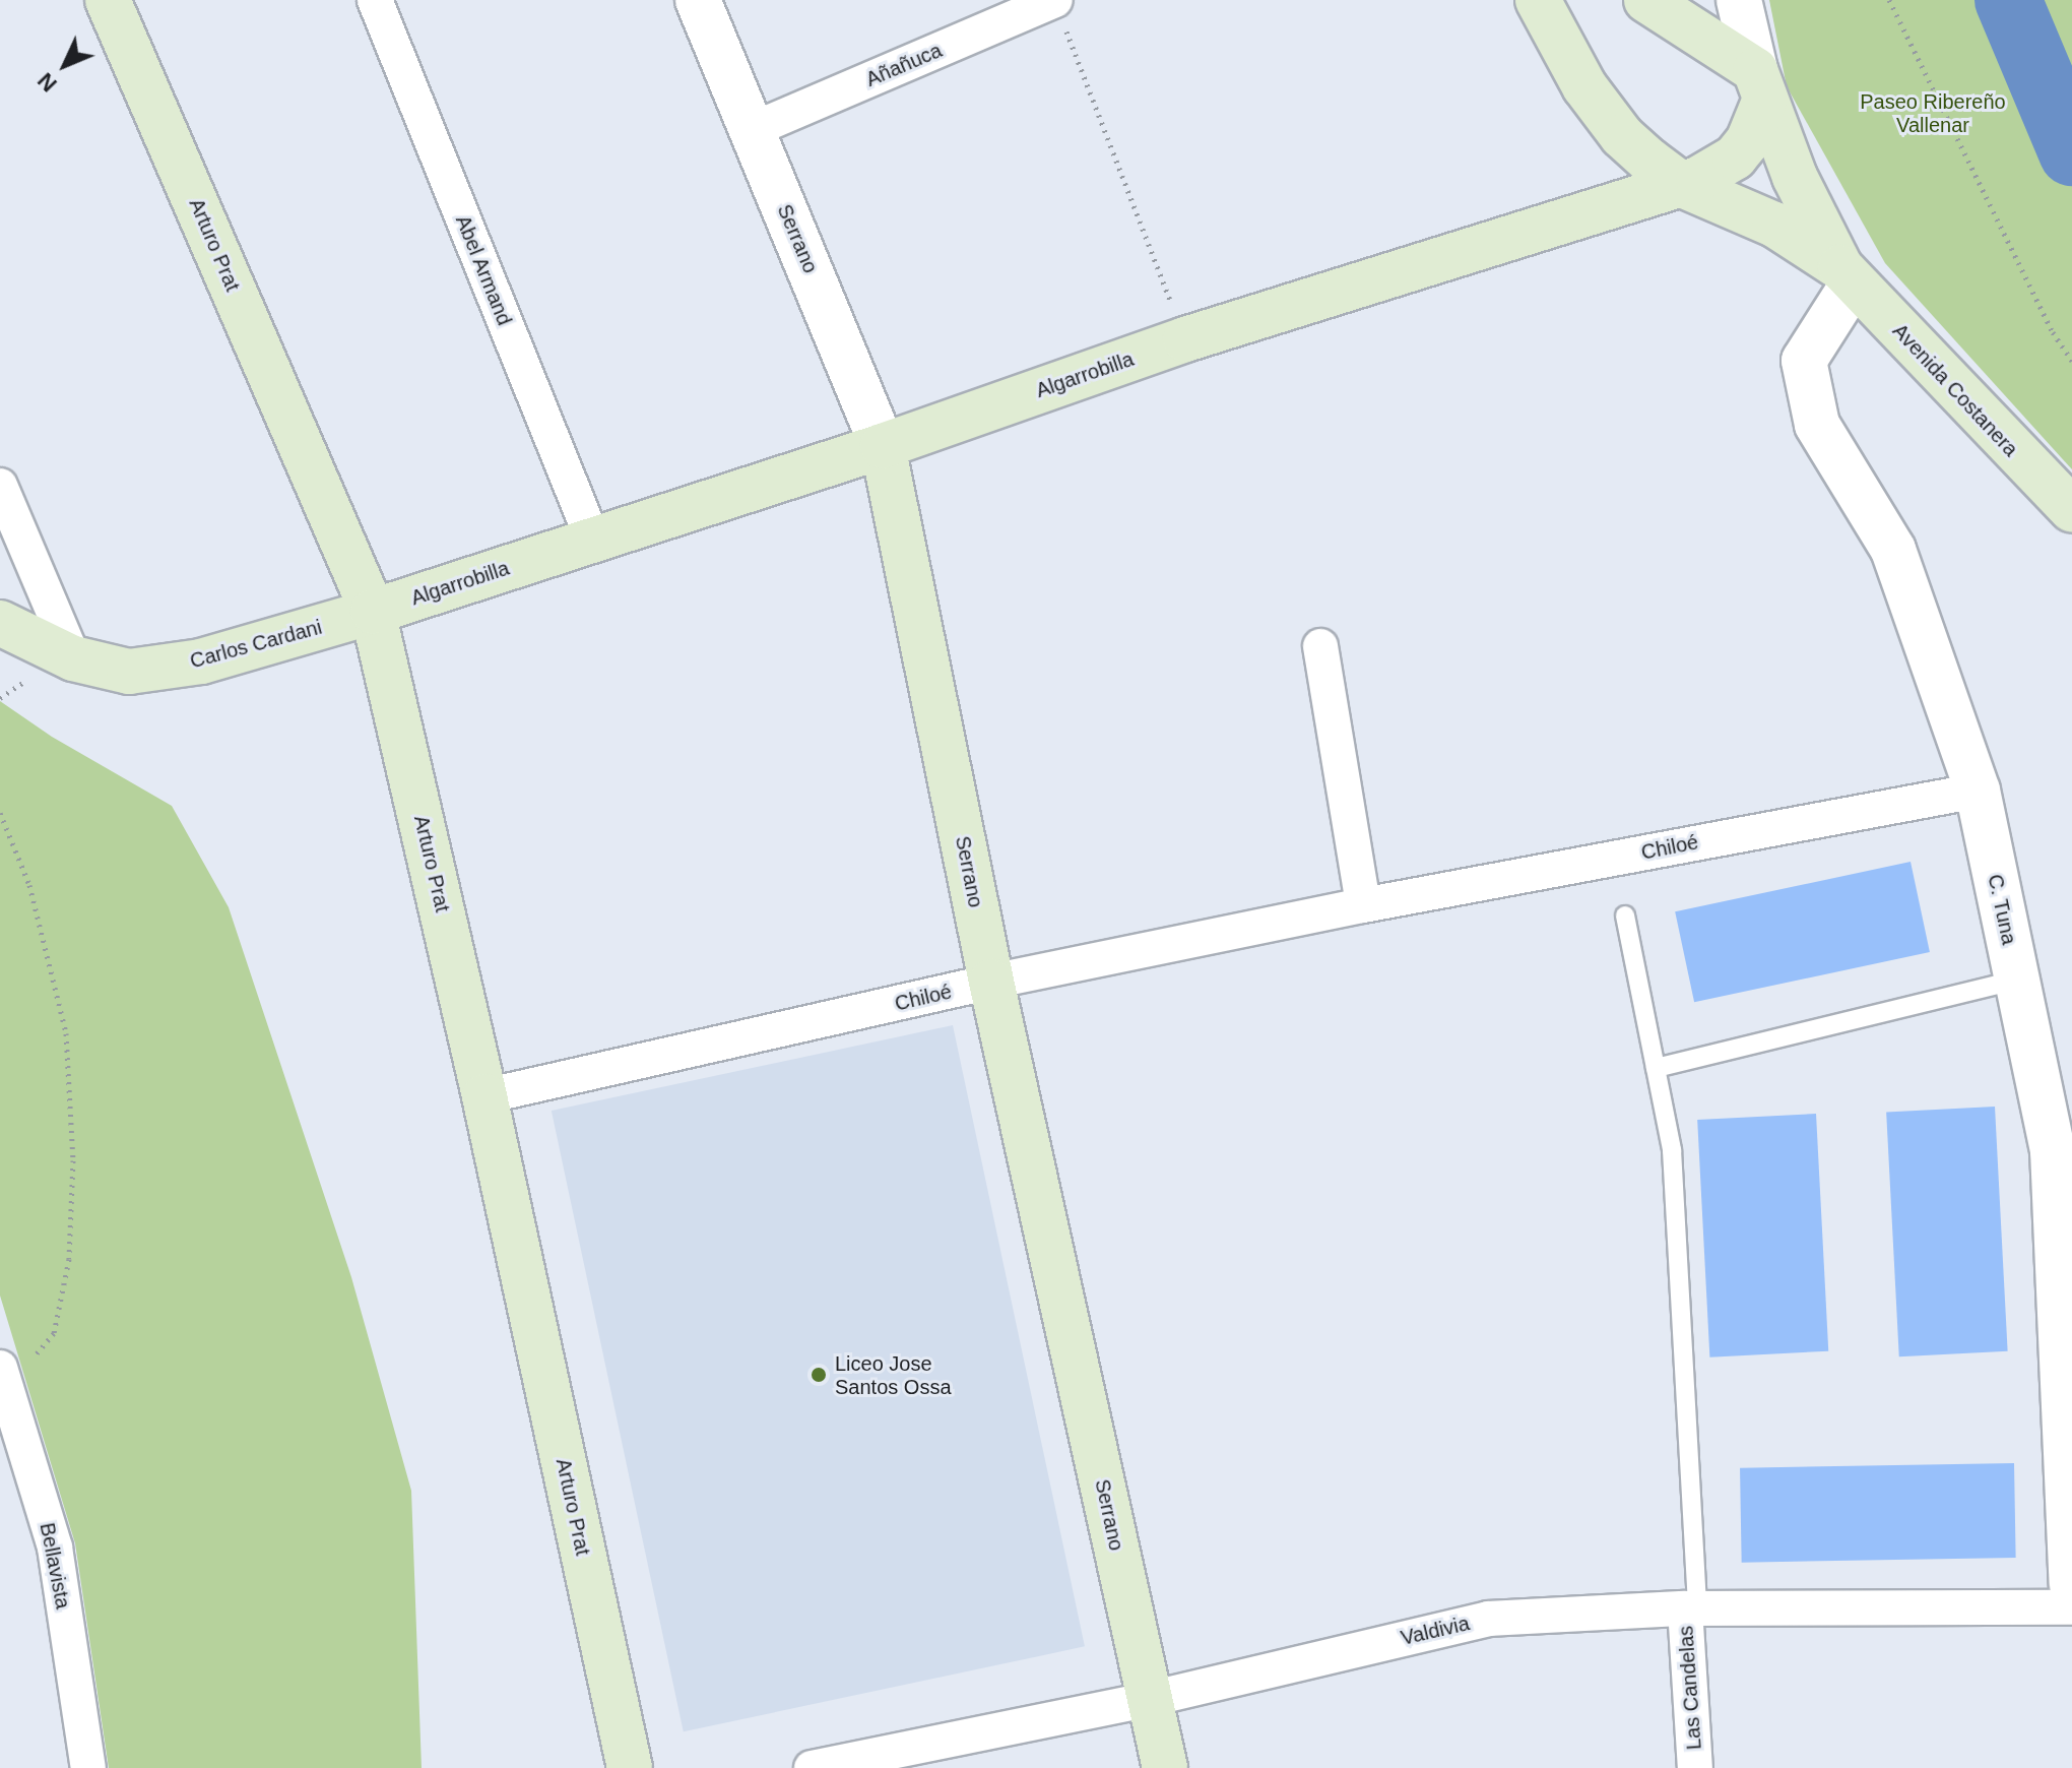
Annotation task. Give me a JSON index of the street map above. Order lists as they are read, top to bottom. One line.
{"streets":{"main road":["Serrano","Arturo Prat","Algarrobilla","Avenida Costanera","Carlos Cardani"],"street":["Añañuca","Abel Armand","Chiloé","C. Tuna","Bellavista","Valdivia","Las Candelas"]},"crossings":[["Añañuca","Serrano"],["Serrano","Algarrobilla"],["Serrano","Chiloé"],["Serrano","Valdivia"],["Arturo Prat","Algarrobilla"],["Arturo Prat","Carlos Cardani"],["Arturo Prat","Chiloé"],["Abel Armand","Algarrobilla"],["Algarrobilla","Avenida Costanera"],["Algarrobilla","Carlos Cardani"],["Avenida Costanera","C. Tuna"],["Chiloé","C. Tuna"],["Valdivia","Las Candelas"]],"parks":["Paseo Ribereño Vallenar"],"places":["Liceo Jose Santos Ossa"],"north":"bottom left"}
